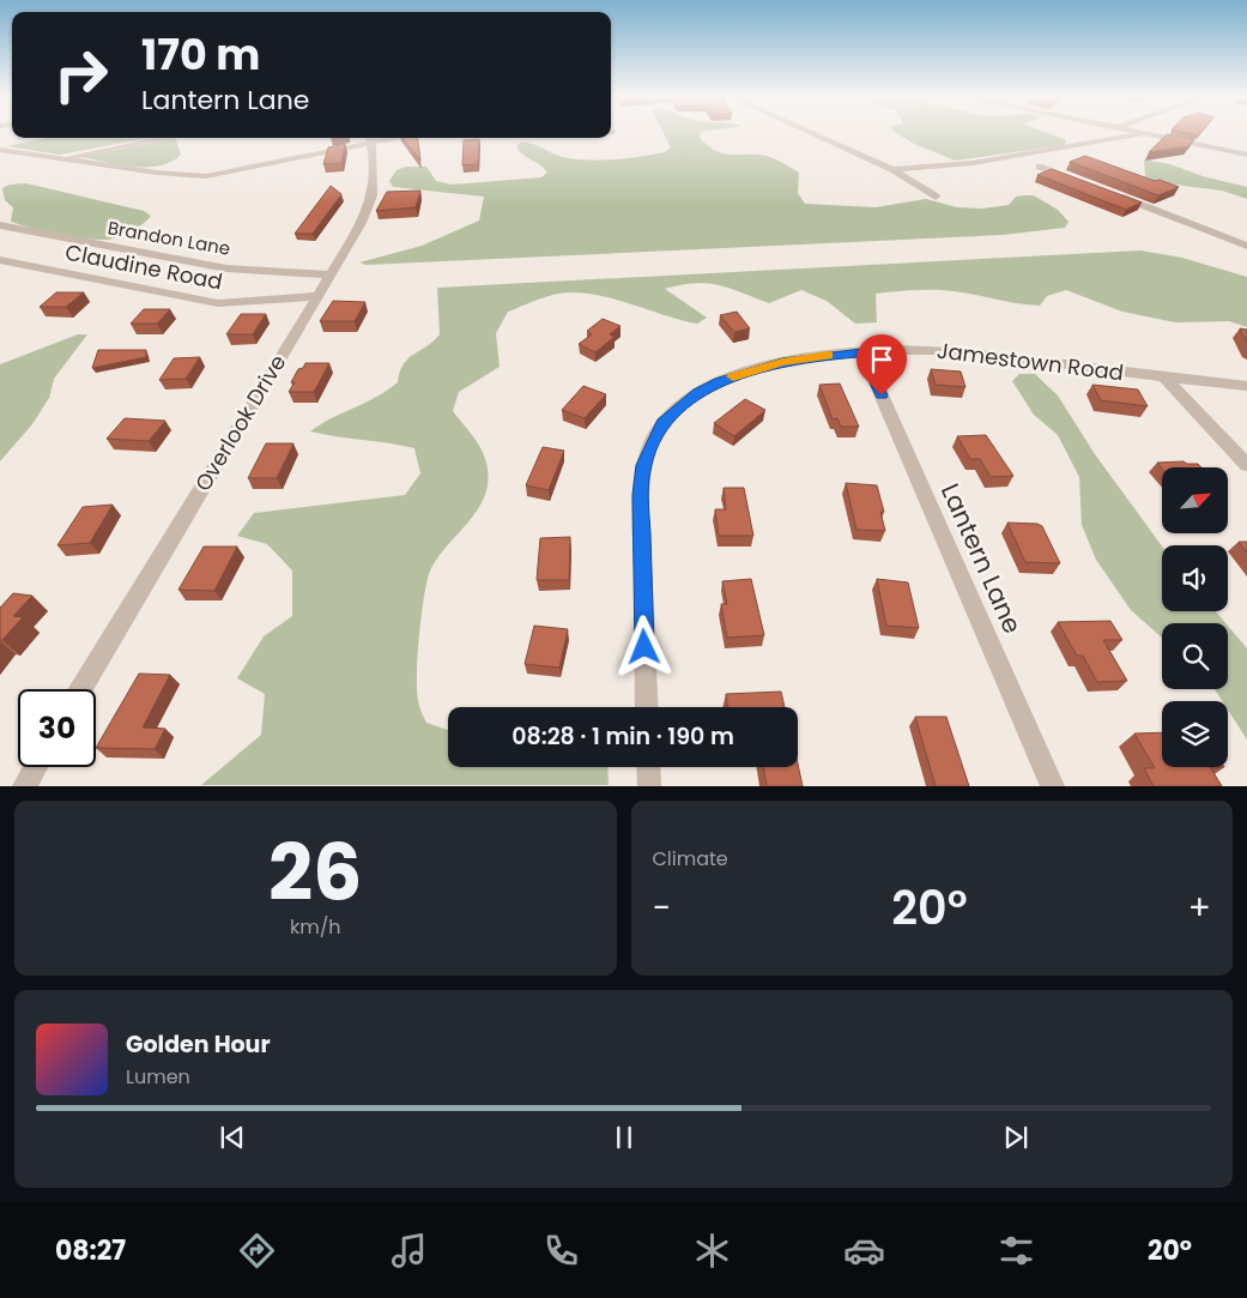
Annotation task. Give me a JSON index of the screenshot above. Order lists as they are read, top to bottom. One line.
{"streets":{"street":["Brandon Lane","Claudine Road","Jamestown Road","Overlook Drive","Lantern Lane"]},"crossings":[["Brandon Lane","Overlook Drive"],["Claudine Road","Overlook Drive"],["Jamestown Road","Lantern Lane"]],"north":"top right","page":{"turn":["170 m","Lantern Lane"],"limit":"30","trip":"08:28 · 1 min · 190 m","tile":[["26","km/h"],"Climate"],"heat":["−","20°","+"],"song":["Golden Hour","Lumen"],"tabs":["08:27","20°"]}}
